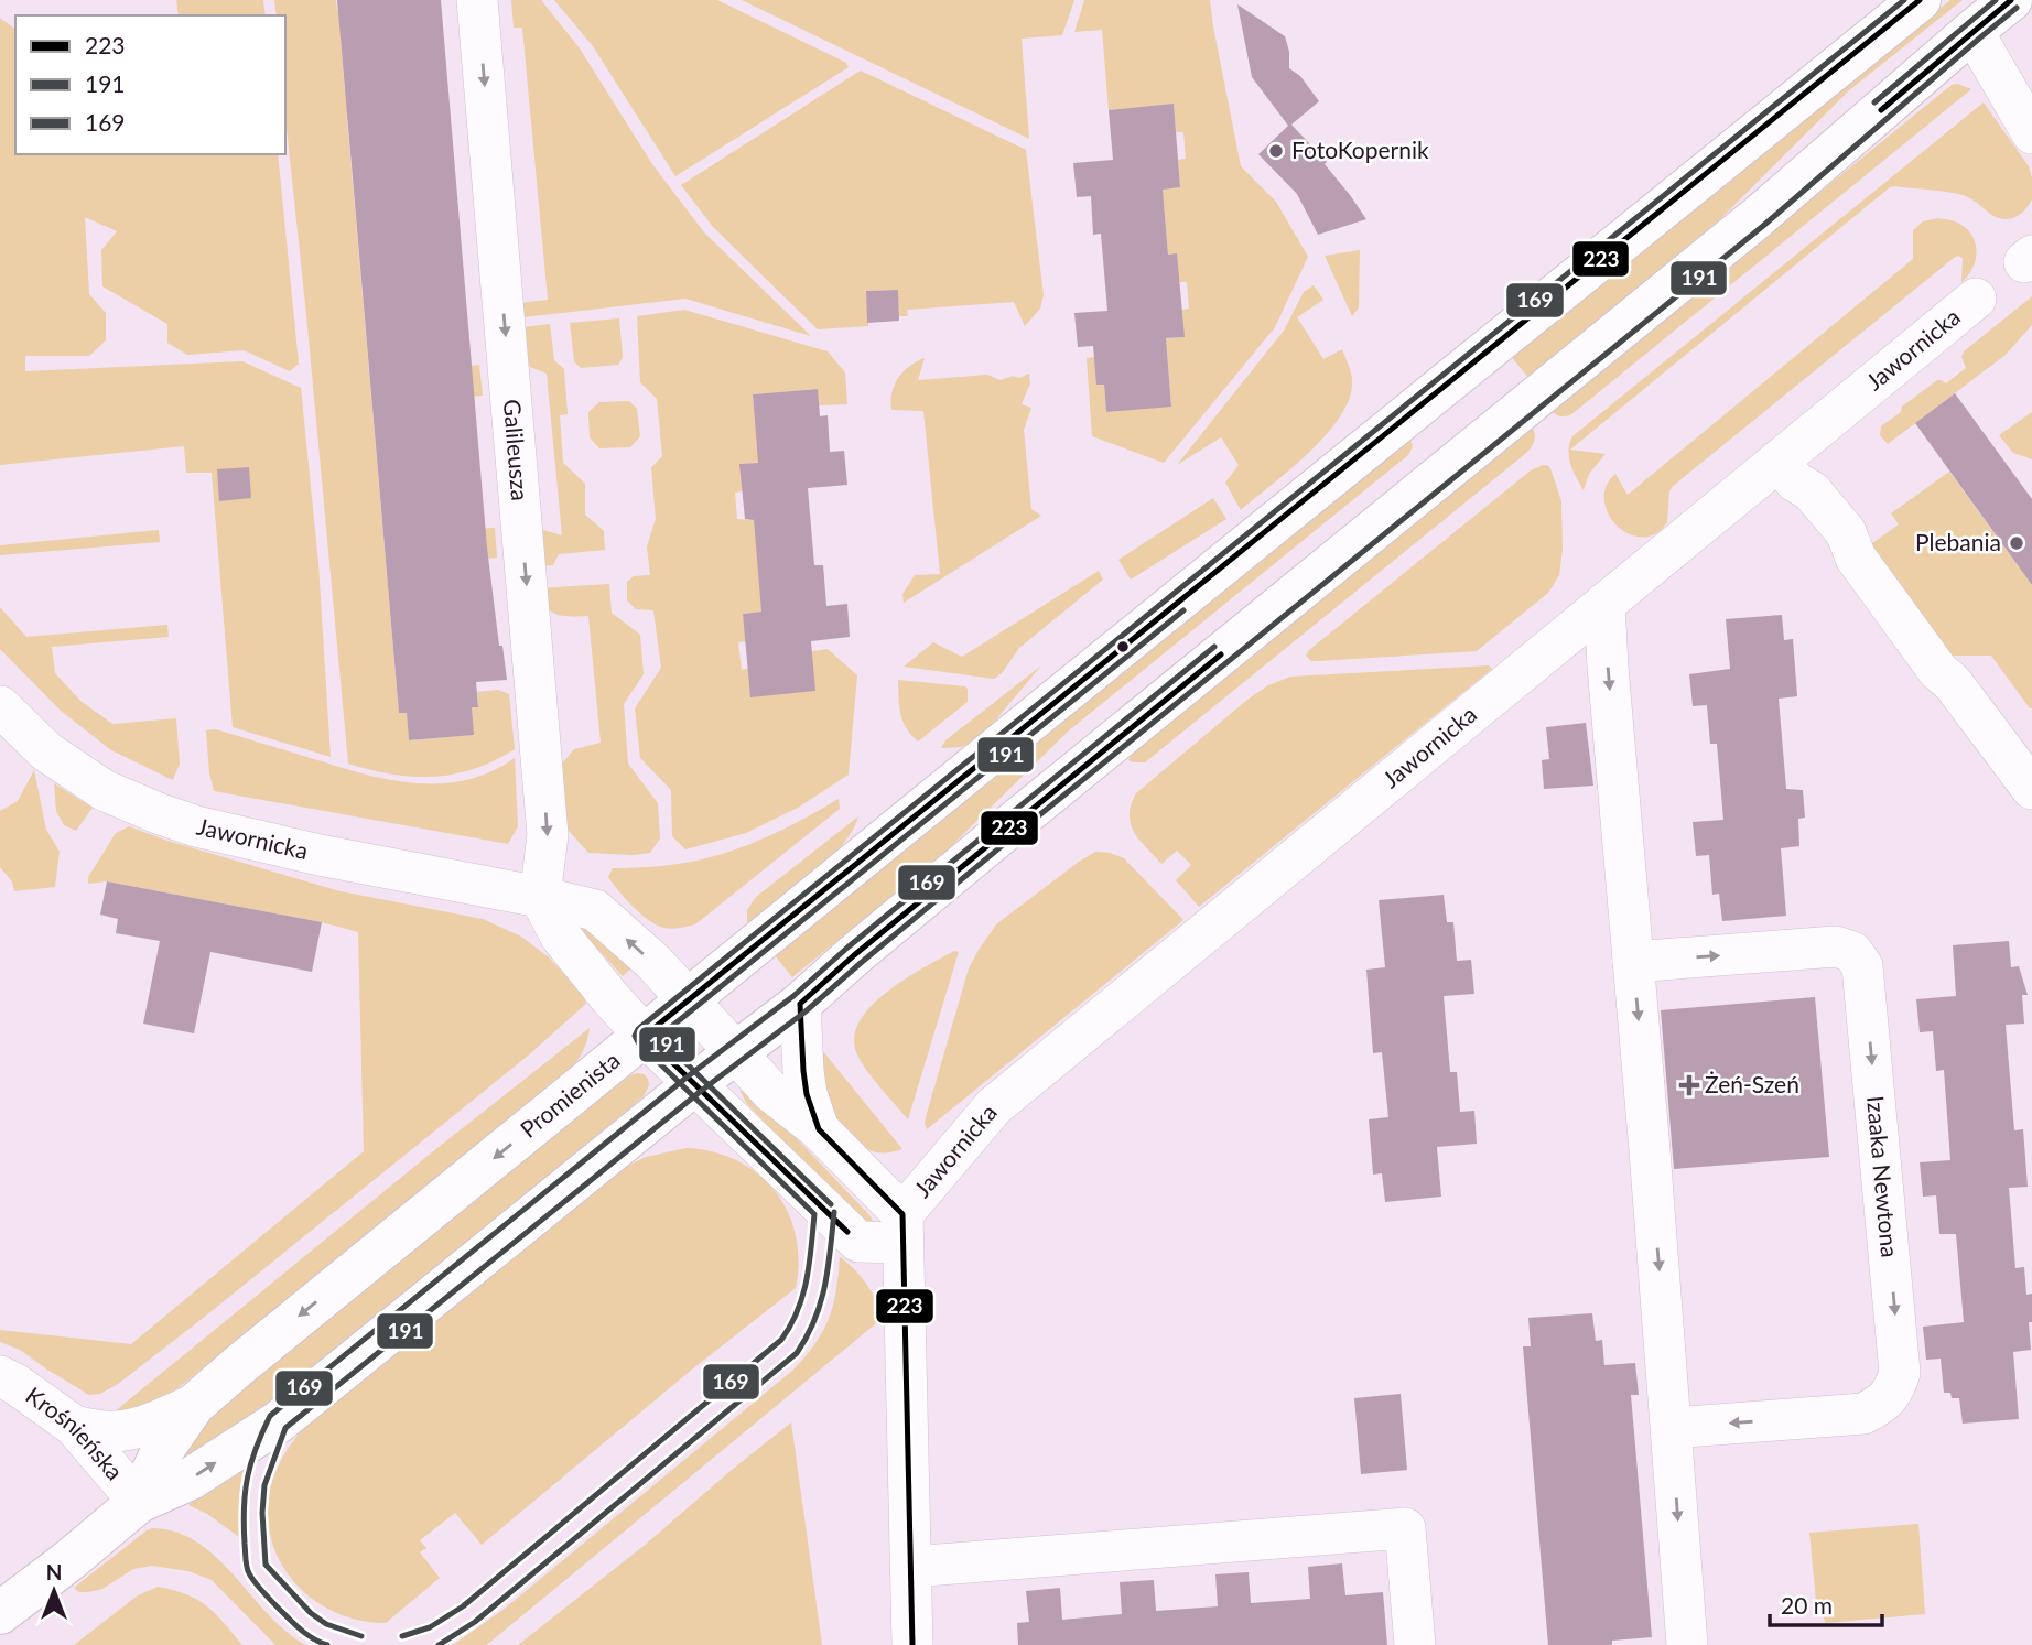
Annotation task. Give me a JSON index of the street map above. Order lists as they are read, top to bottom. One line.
{"streets":{"street":["Jawornicka","Galileusza","Promienista","Izaaka Newtona","Krośnieńska"]},"crossings":[["Jawornicka","Galileusza"],["Jawornicka","Promienista"],["Promienista","Krośnieńska"]],"one_way":["Galileusza"],"places":{"other":["FotoKopernik","Plebania"],"health":["Żeń-Szeń"]},"lines":["transit line 223","transit line 169","transit line 191"],"legend":["223","191","169"],"scale_bar":"20 m","north":"top"}
